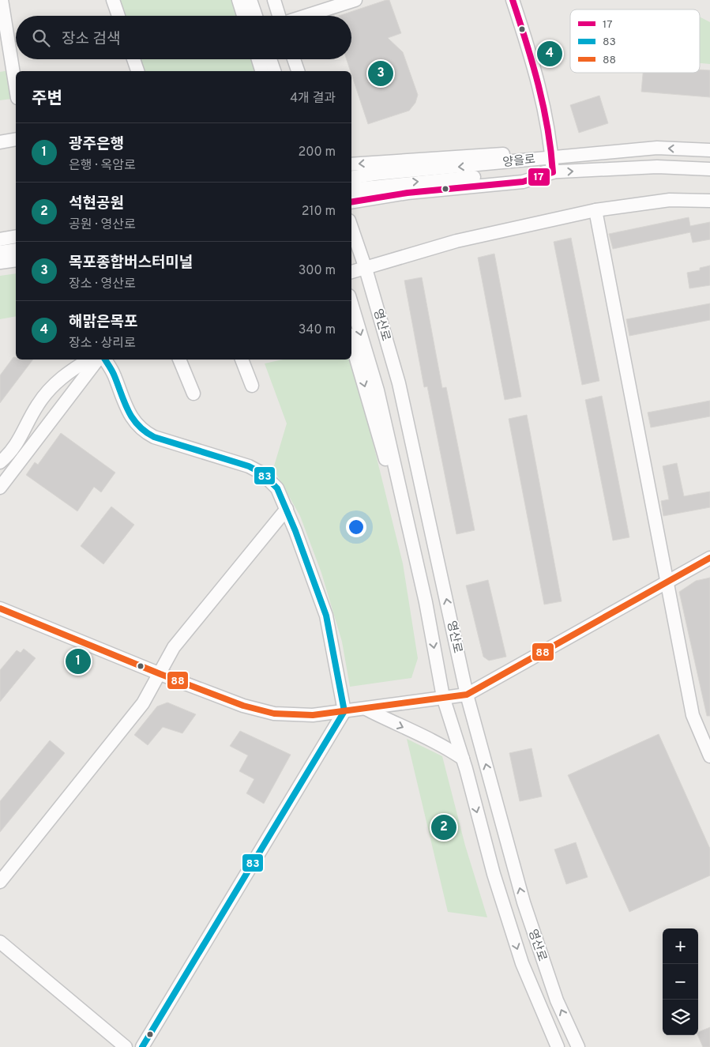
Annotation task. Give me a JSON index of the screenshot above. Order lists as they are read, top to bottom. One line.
{"streets":{"street":["양을로","영산로"]},"lines":["transit line 17","transit line 83","transit line 88"],"legend":["17","83","88"],"page":{"search":"장소 검색","pins":["4","3","1","2"],"heading":["주변","4개 결과"],"list":[{"mark":"1","name":"광주은행","note":"은행 · 옥암로","value":"200 m"},{"mark":"2","name":"석현공원","note":"공원 · 영산로","value":"210 m"},{"mark":"3","name":"목포종합버스터미널","note":"장소 · 영산로","value":"300 m"},{"mark":"4","name":"해맑은목포","note":"장소 · 상리로","value":"340 m"}],"map_buttons":["+","−"]}}
